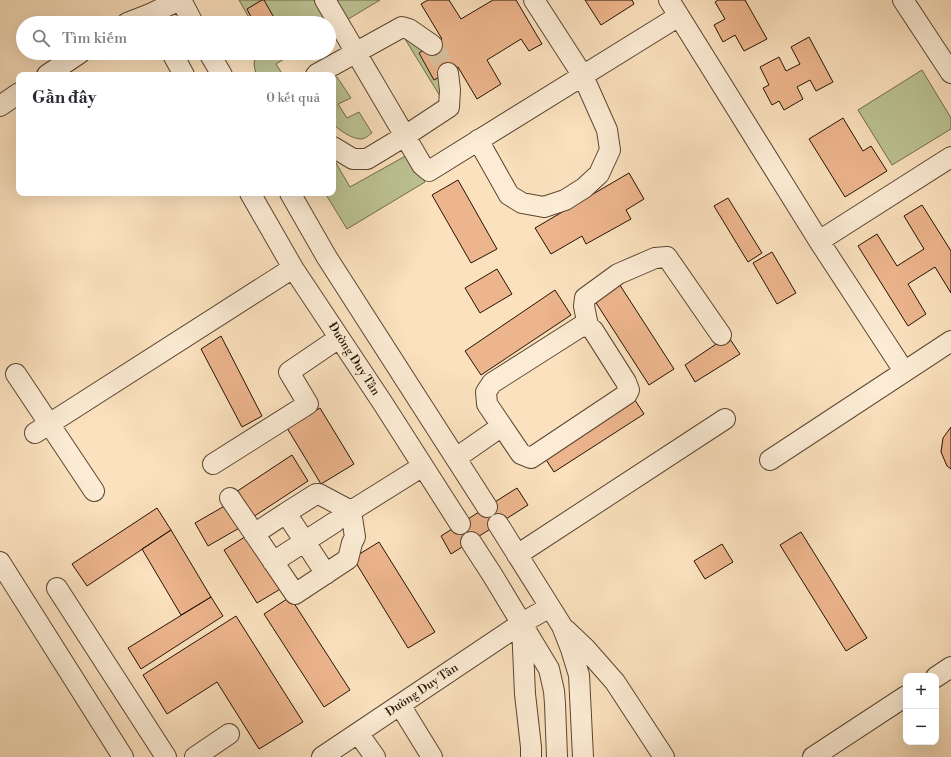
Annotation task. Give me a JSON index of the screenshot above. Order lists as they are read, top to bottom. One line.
{"streets":{"street":["Đường Duy Tân"]},"page":{"search":"Tìm kiếm","heading":["Gần đây","0 kết quả"],"map_buttons":["+","−"]}}
